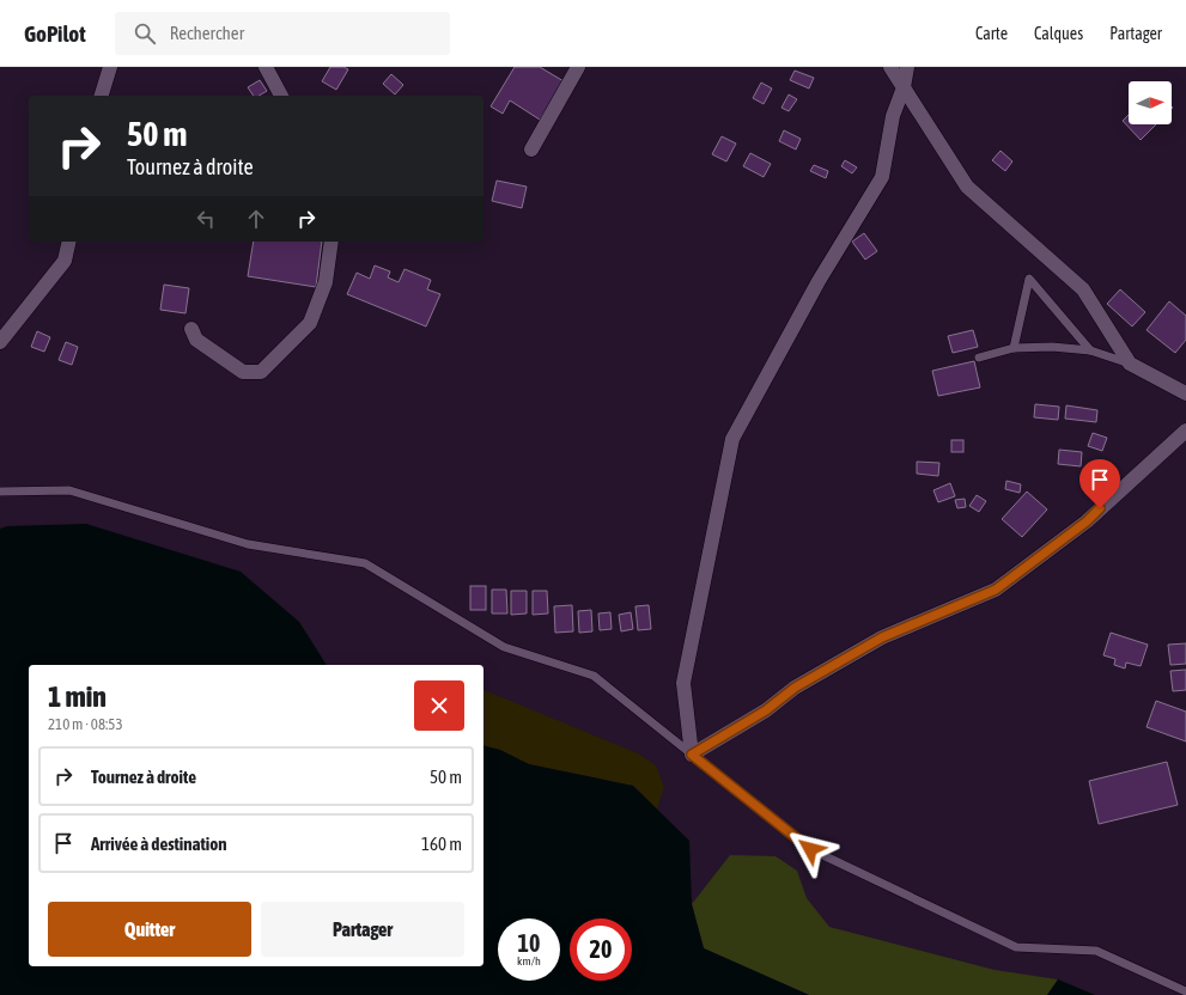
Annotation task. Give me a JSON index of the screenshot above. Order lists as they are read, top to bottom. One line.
{"north":"right","page":{"header":"GoPilot","search":"Rechercher","nav":["Carte","Calques","Partager"],"turn":["50 m","Tournez à droite"],"heading":["1 min","210 m · 08:53"],"list":[{"name":"Tournez à droite","value":"50 m"},{"name":"Arrivée à destination","value":"160 m"}],"buttons":["Quitter","Partager"],"speed":"10 km/h","limit":"20"}}
